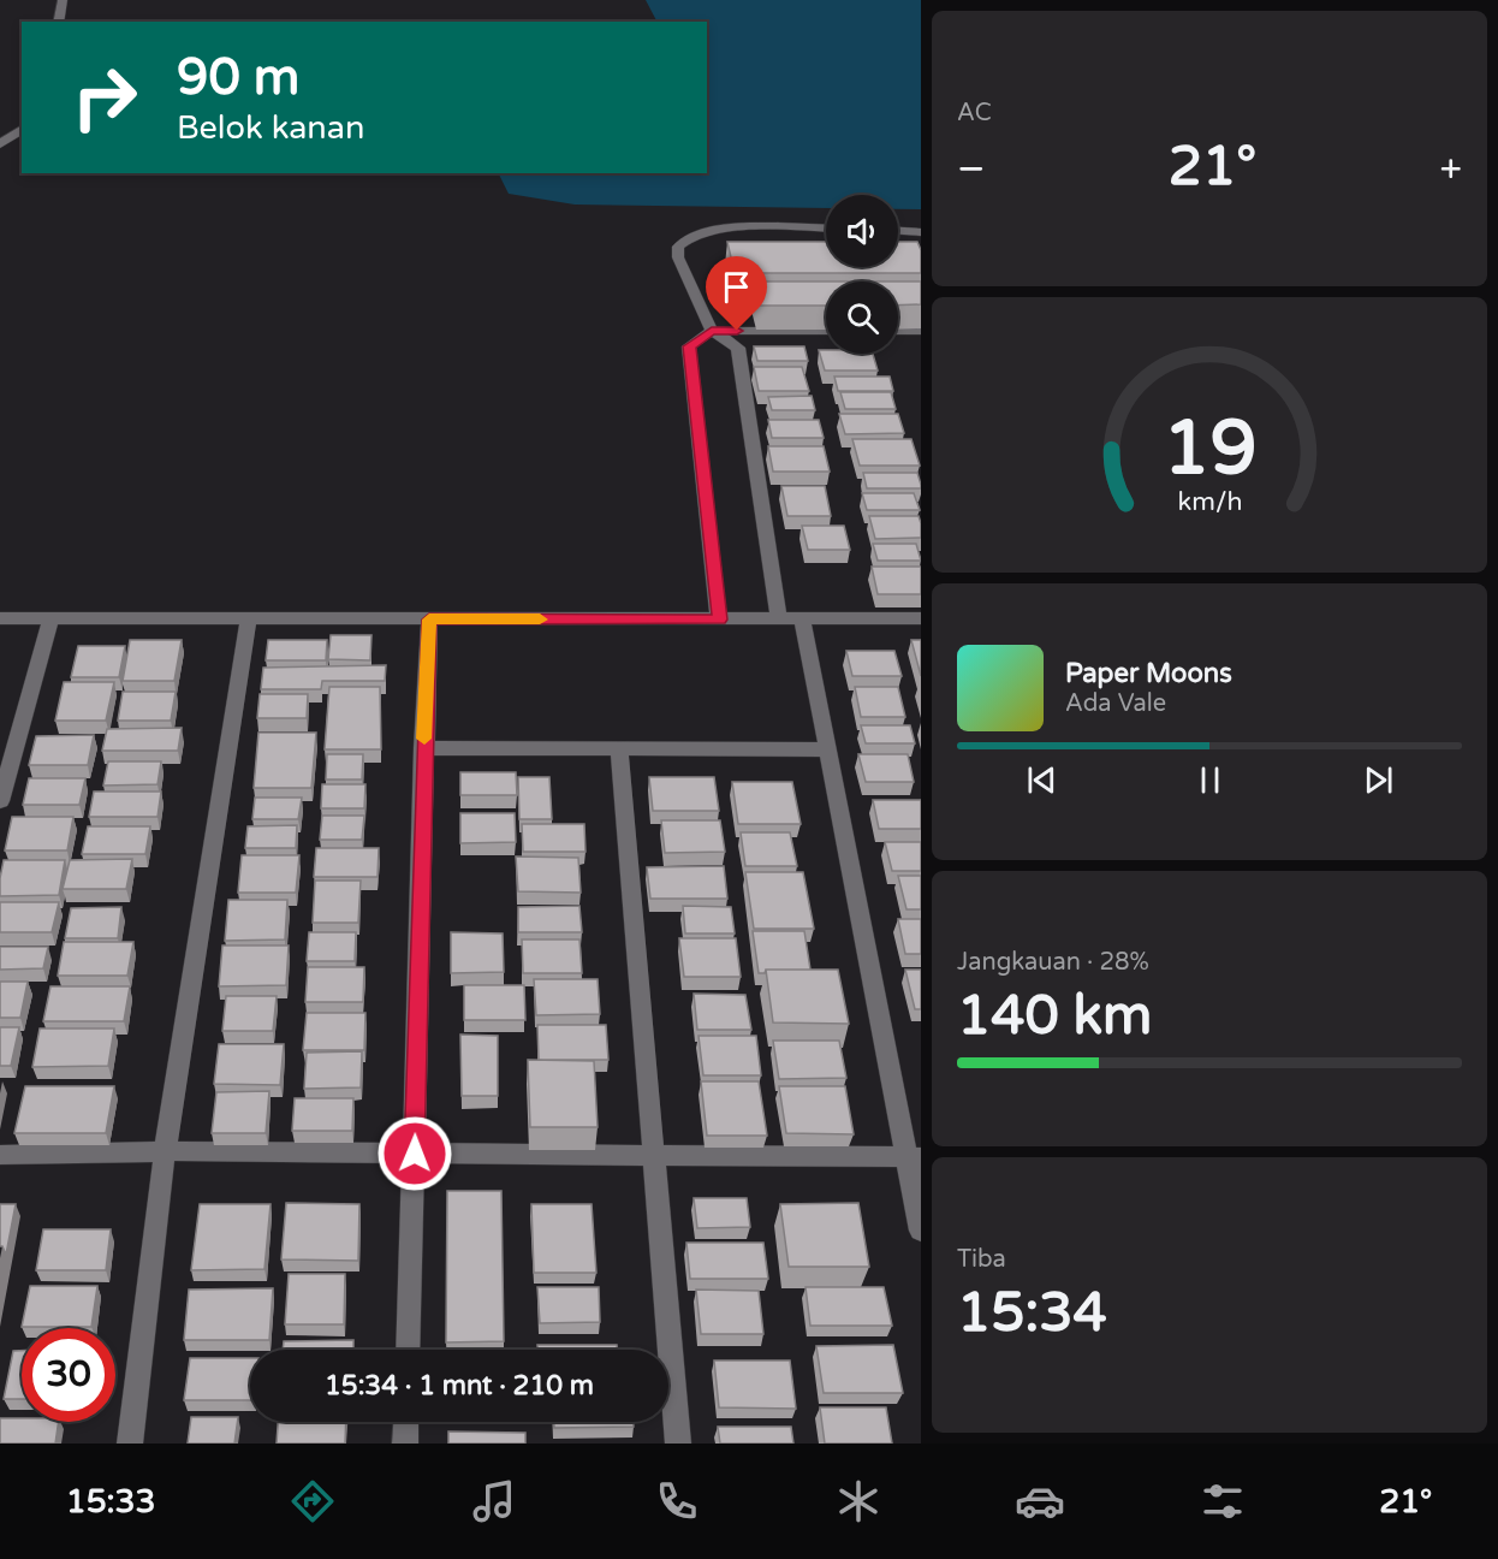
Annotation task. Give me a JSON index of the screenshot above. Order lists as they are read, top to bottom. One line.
{"page":{"tile":["AC",["Jangkauan · 28%","140 km"],["Tiba","15:34"]],"turn":["90 m","Belok kanan"],"heat":["−","21°","+"],"song":["Paper Moons","Ada Vale"],"limit":"30","trip":"15:34 · 1 mnt · 210 m","tabs":["15:33","21°"],"gauge":["19","km/h"]}}
